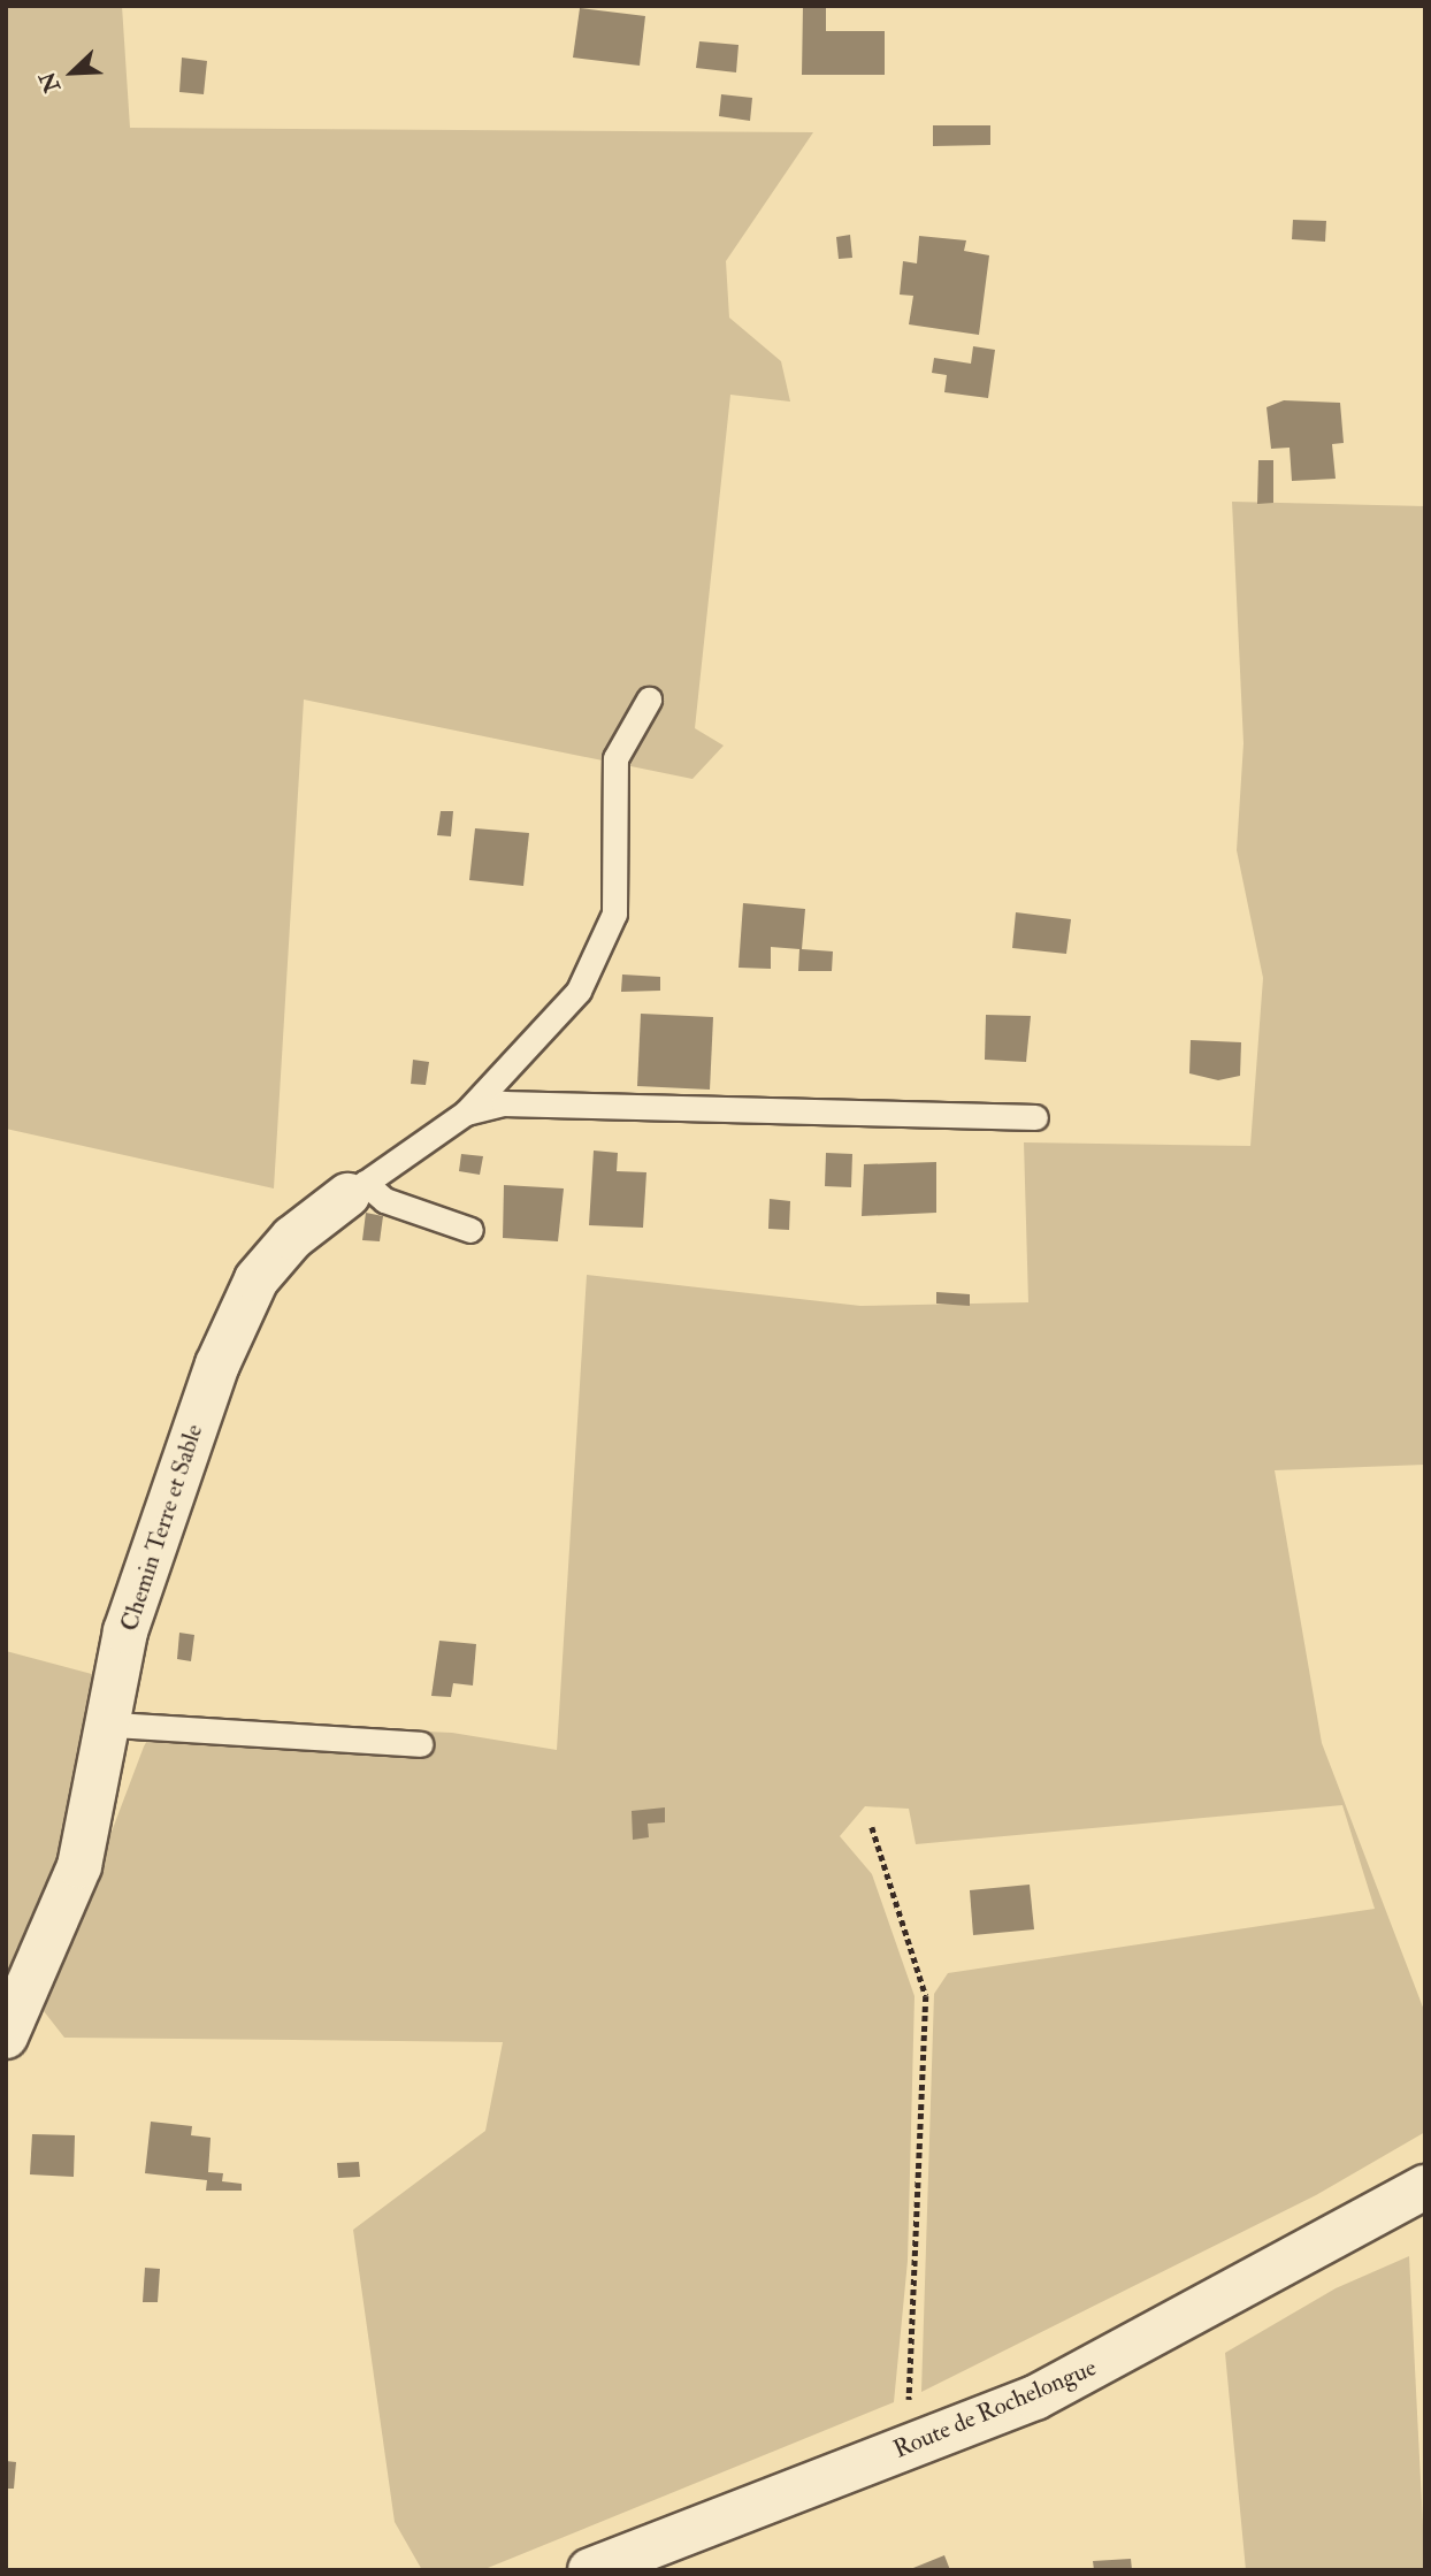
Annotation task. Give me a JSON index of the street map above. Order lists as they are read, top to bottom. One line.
{"streets":{"street":["Chemin Terre et Sable","Route de Rochelongue"]},"north":"bottom left"}
